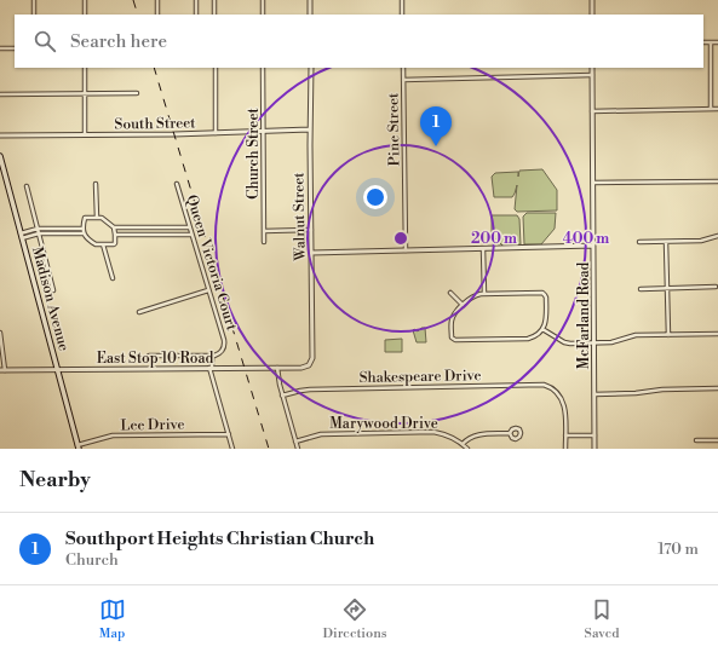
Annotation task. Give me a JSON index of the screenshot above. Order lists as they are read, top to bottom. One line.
{"streets":{"main road":["Madison Avenue"],"street":["South Street","Pine Street","Church Street","Walnut Street","Queen Victoria Court","McFarland Road","East Stop 10 Road","Shakespeare Drive","Marywood Drive","Lee Drive"]},"crossings":[["South Street","Church Street"],["South Street","Walnut Street"],["Walnut Street","East Stop 10 Road"],["Madison Avenue","East Stop 10 Road"],["Madison Avenue","Lee Drive"]],"page":{"search":"Search here","pins":"1","heading":"Nearby","list":[{"mark":"1","name":"Southport Heights Christian Church","note":"Church","value":"170 m"}],"nav":["Map","Directions","Saved"]},"rings":["200 m","400 m"]}
